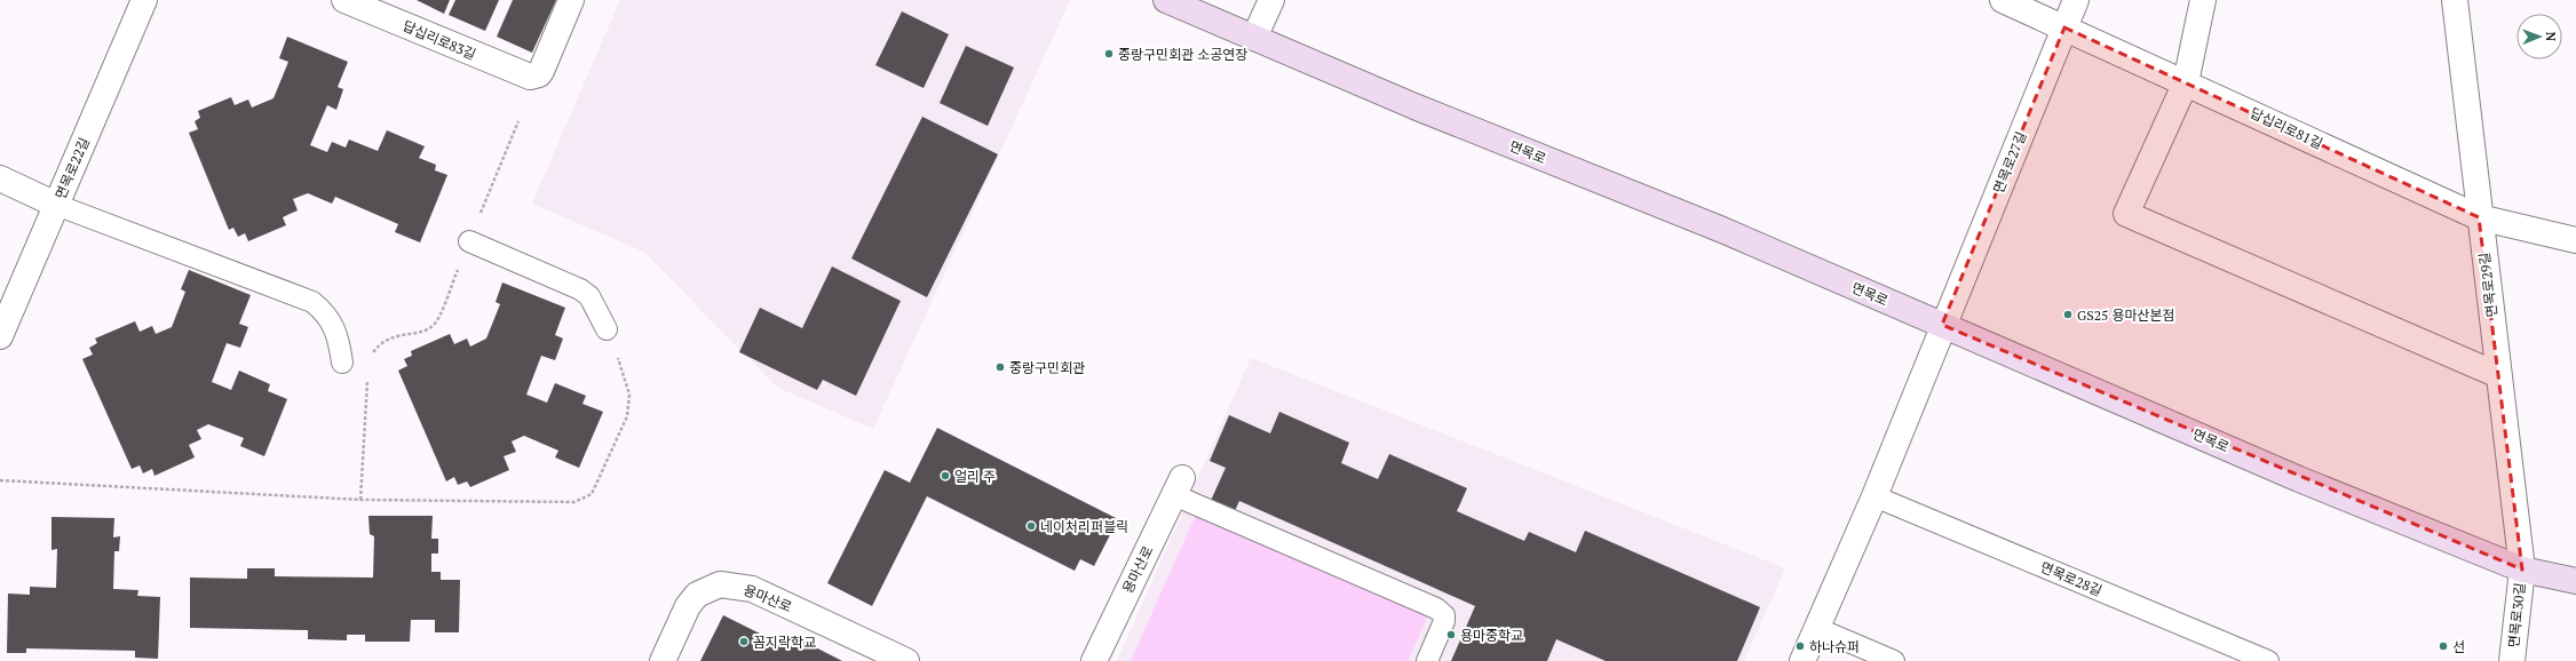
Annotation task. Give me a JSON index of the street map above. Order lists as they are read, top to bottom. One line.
{"streets":{"street":["답십리로83길","답십리로81길","면목로","면목로27길","면목로22길","면목로29길","용마산로","면목로30길"],"lane":["면목로28길"]},"crossings":[["답십리로81길","면목로27길"],["답십리로81길","면목로29길"],["면목로","면목로27길"],["면목로","면목로29길"],["면목로","면목로30길"],["면목로29길","면목로30길"]],"places":["중랑구민회관 소공연장","GS25 용마산본점","중랑구민회관","얼리 주","네이처리퍼블릭","용마중학교","꼼지락학교","하나슈퍼","선"],"north":"right"}
